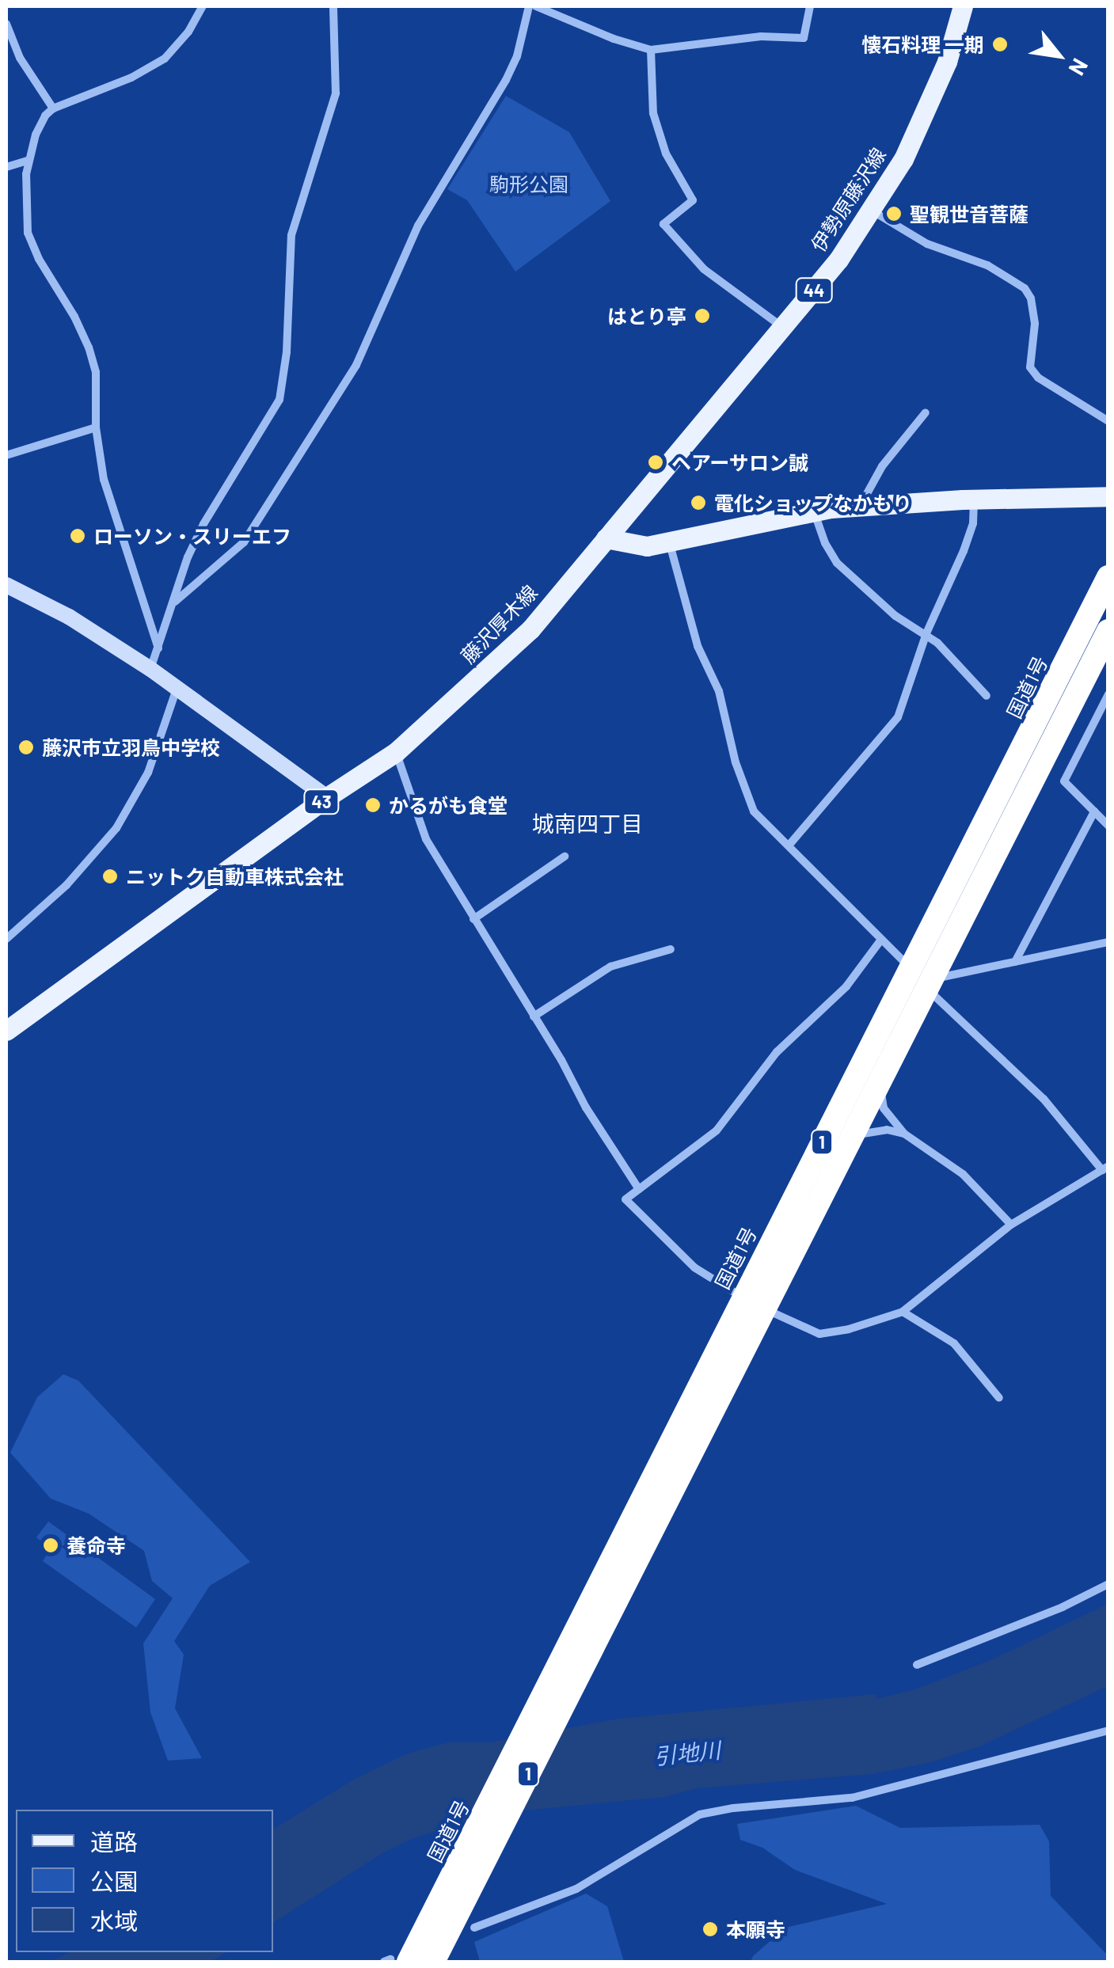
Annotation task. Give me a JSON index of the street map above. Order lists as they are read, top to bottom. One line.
{"streets":{"highway":["国道1号","1"],"main road":["伊勢原藤沢線","44","藤沢厚木線","43"]},"crossings":[["伊勢原藤沢線","藤沢厚木線"]],"districts":["城南四丁目"],"water":["引地川"],"parks":["駒形公園"],"places":["懐石料理 一期","聖観世音菩薩","はとり亭","ヘアーサロン誠","電化ショップなかもり","ローソン・スリーエフ","藤沢市立羽鳥中学校","かるがも食堂","ニットク自動車株式会社","養命寺","本願寺"],"legend":["道路","公園","水域"],"north":"bottom right"}
